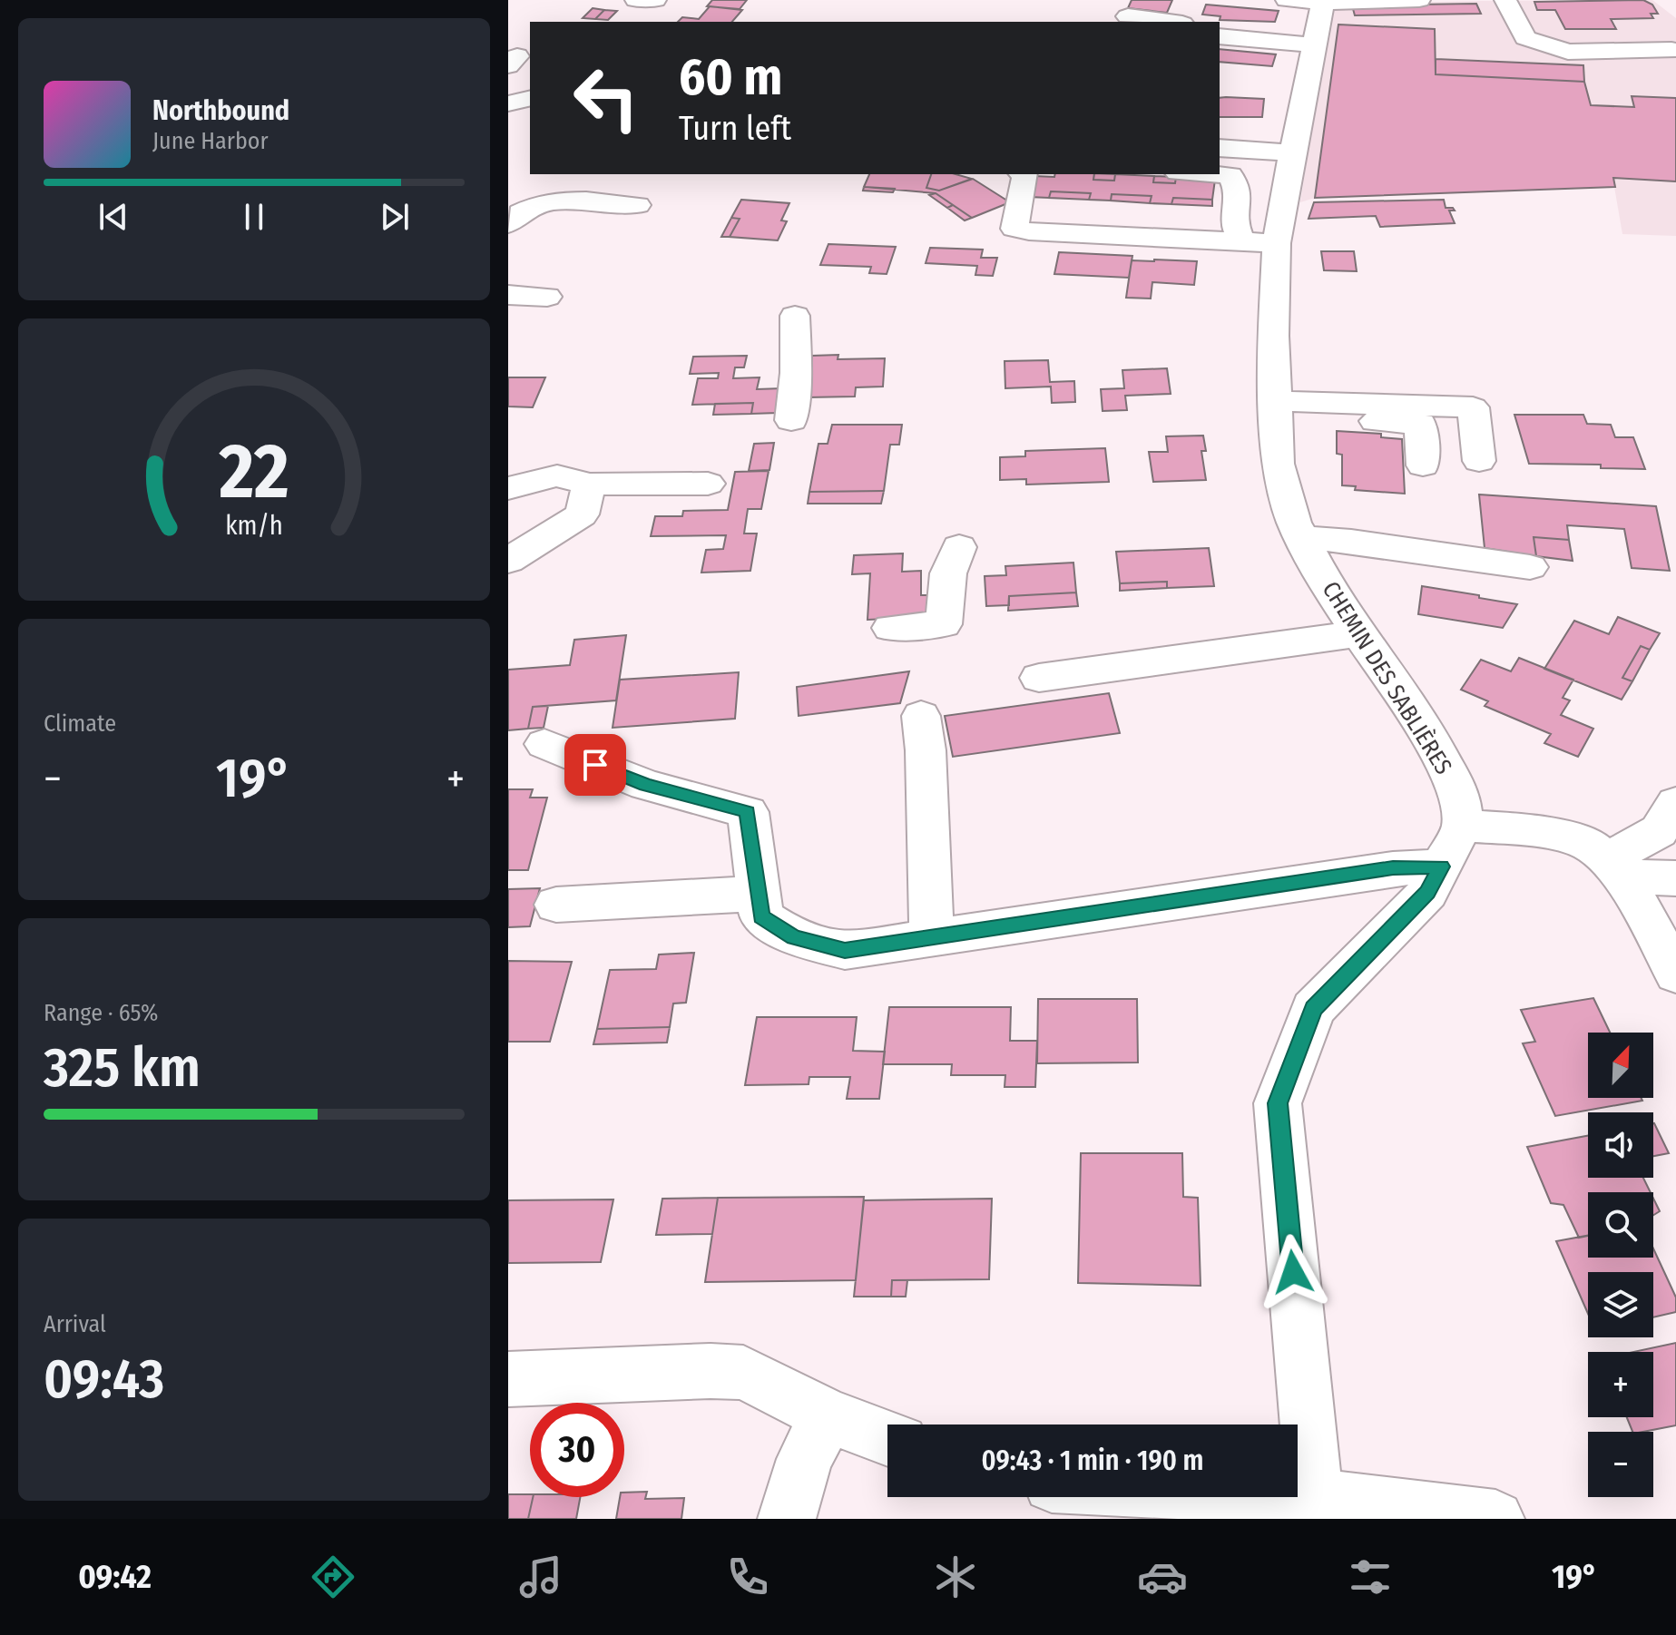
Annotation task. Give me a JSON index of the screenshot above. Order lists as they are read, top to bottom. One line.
{"streets":{"street":["CHEMIN DES SABLIÈRES"]},"north":"top right","page":{"turn":["60 m","Turn left"],"song":["Northbound","June Harbor"],"tile":["Climate",["Range · 65%","325 km"],["Arrival","09:43"]],"heat":["−","19°","+"],"map_buttons":["+","−"],"limit":"30","trip":"09:43 · 1 min · 190 m","tabs":["09:42","19°"],"gauge":["22","km/h"]}}
